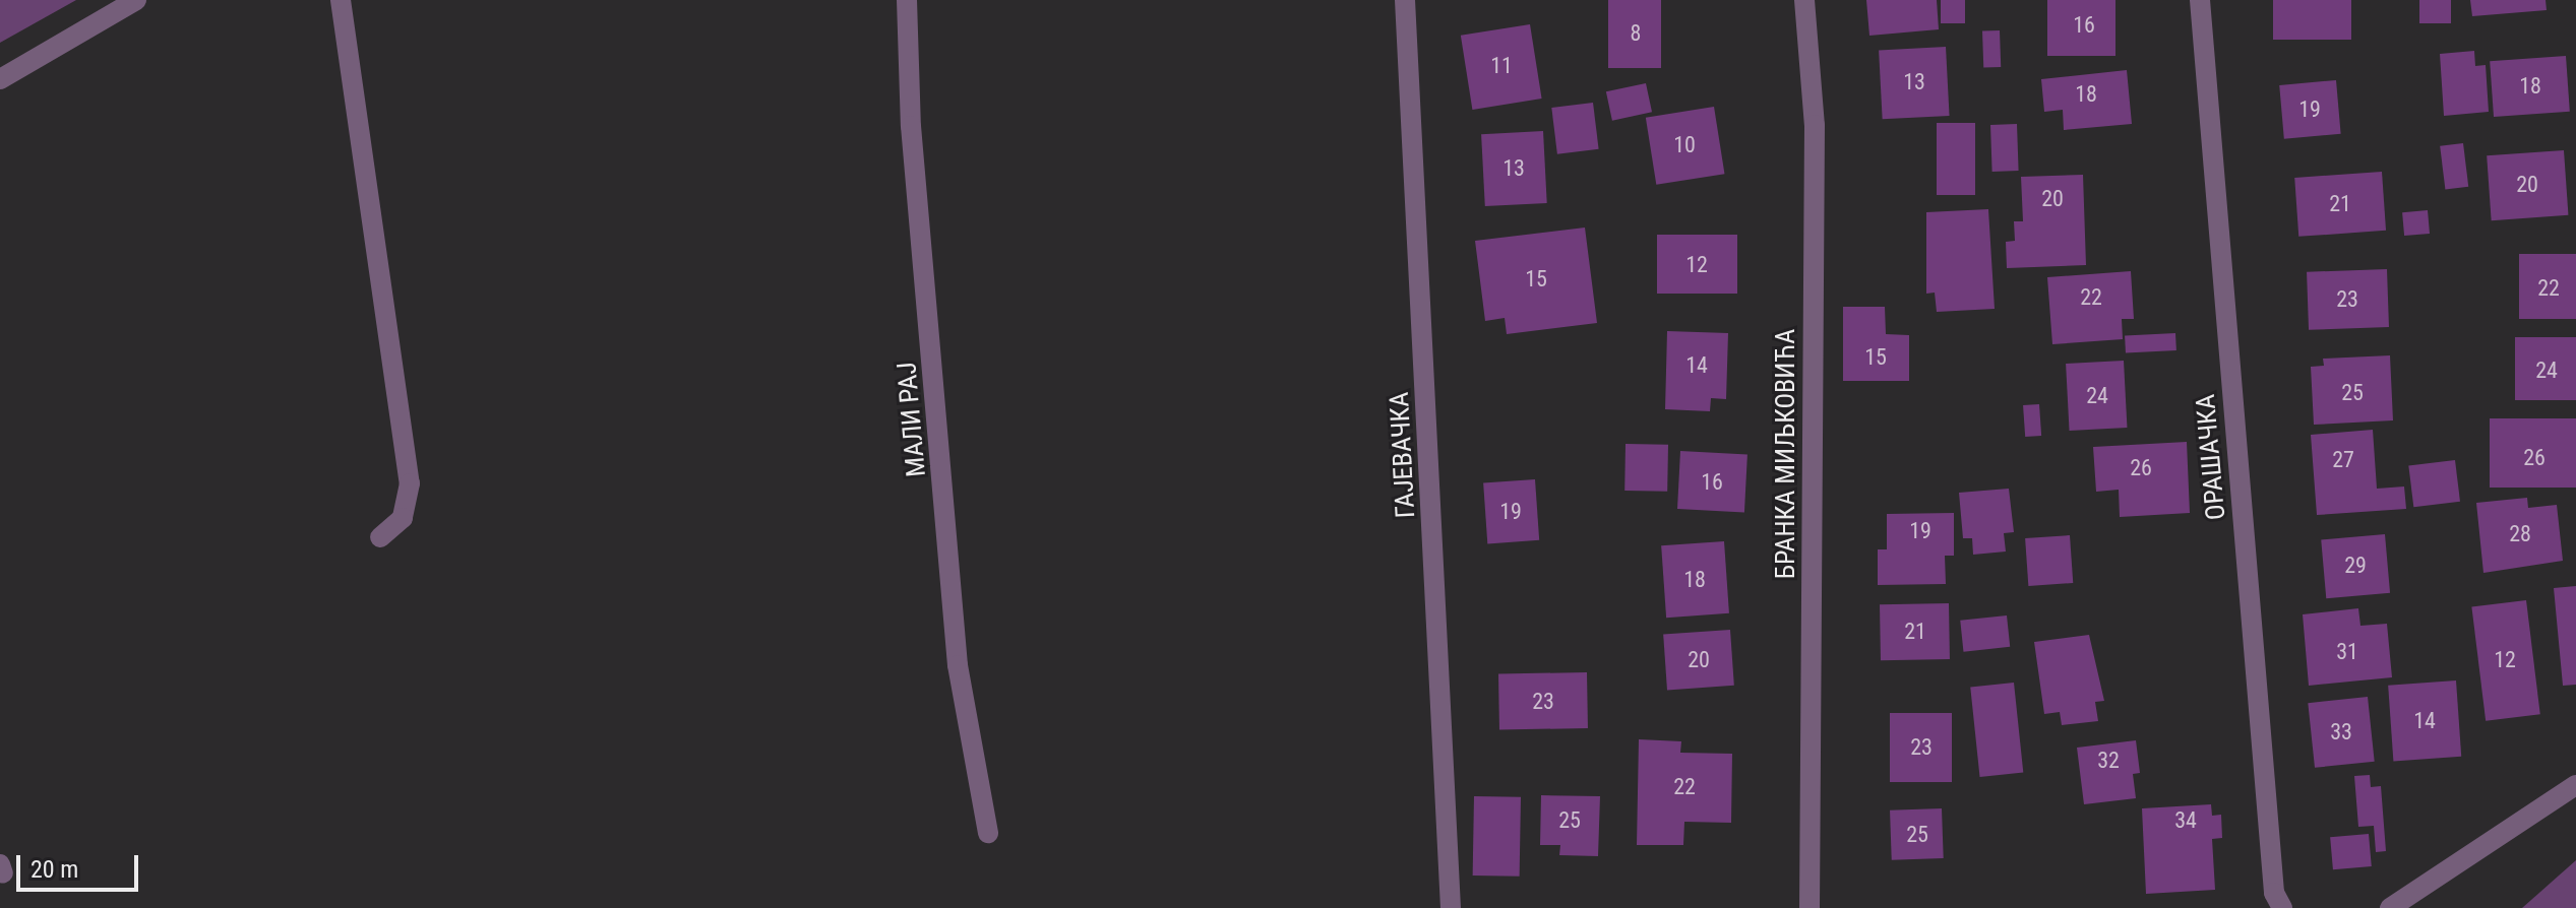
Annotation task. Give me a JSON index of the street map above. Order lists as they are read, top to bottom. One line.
{"streets":{"street":["МАЛИ РАЈ","БРАНКА МИЉКОВИЋА","ГАЈЕВАЧКА","ОРАШАЧКА"]},"house_numbers":["16","8","11","13","18","18","19","10","13","20","20","21","12","15","22","22","23","15","14","24","25","24","26","27","26","16","19","19","28","29","18","21","31","20","12","23","14","33","23","32","22","25","34","25"],"scale_bar":"20 m"}
